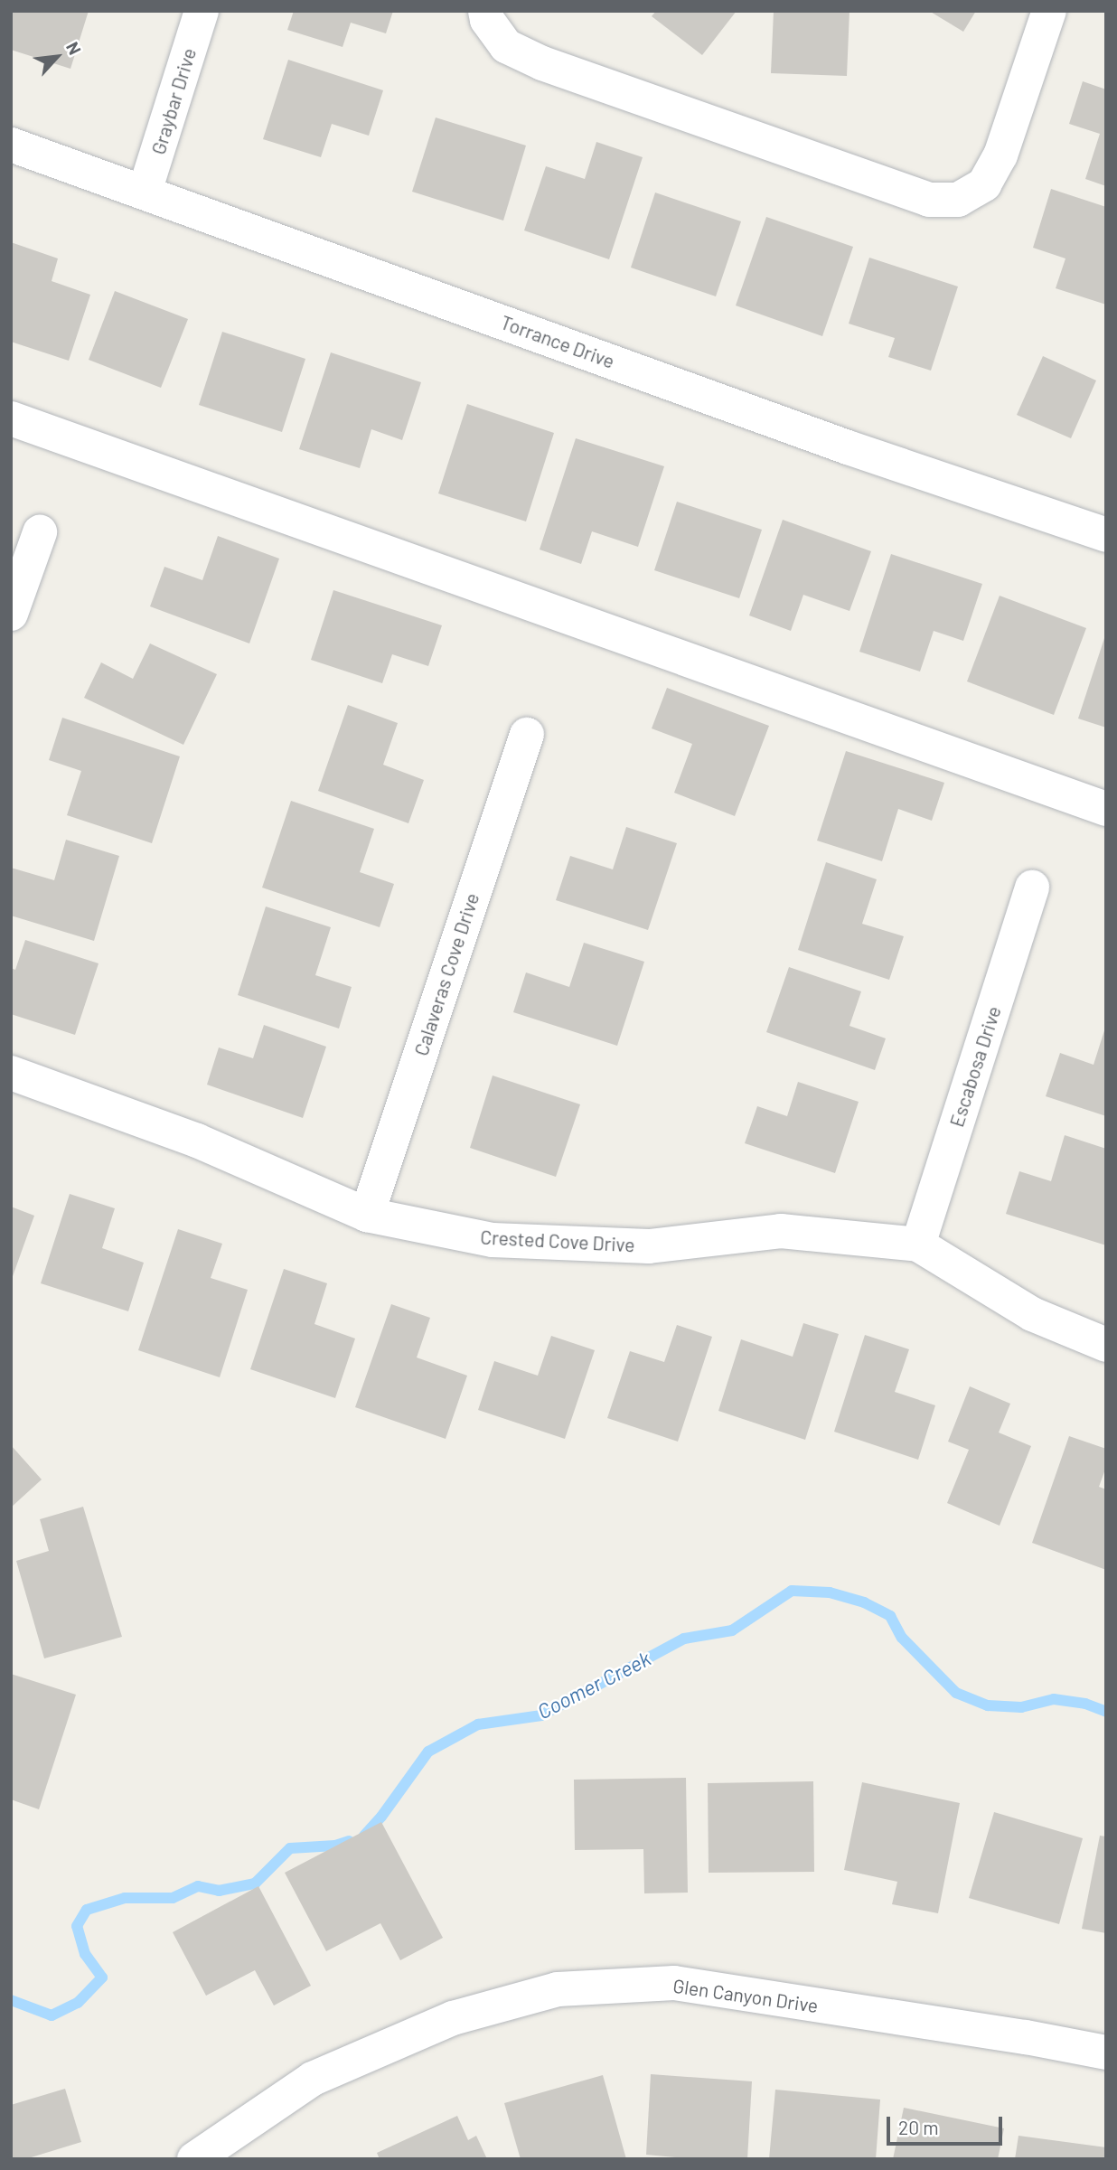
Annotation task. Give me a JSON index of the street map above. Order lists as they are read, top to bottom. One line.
{"streets":{"street":["Graybar Drive","Torrance Drive","Calaveras Cove Drive","Escabosa Drive","Crested Cove Drive","Glen Canyon Drive"]},"crossings":[["Graybar Drive","Torrance Drive"],["Calaveras Cove Drive","Crested Cove Drive"],["Escabosa Drive","Crested Cove Drive"]],"water":["Coomer Creek"],"scale_bar":"20 m","north":"top right"}
